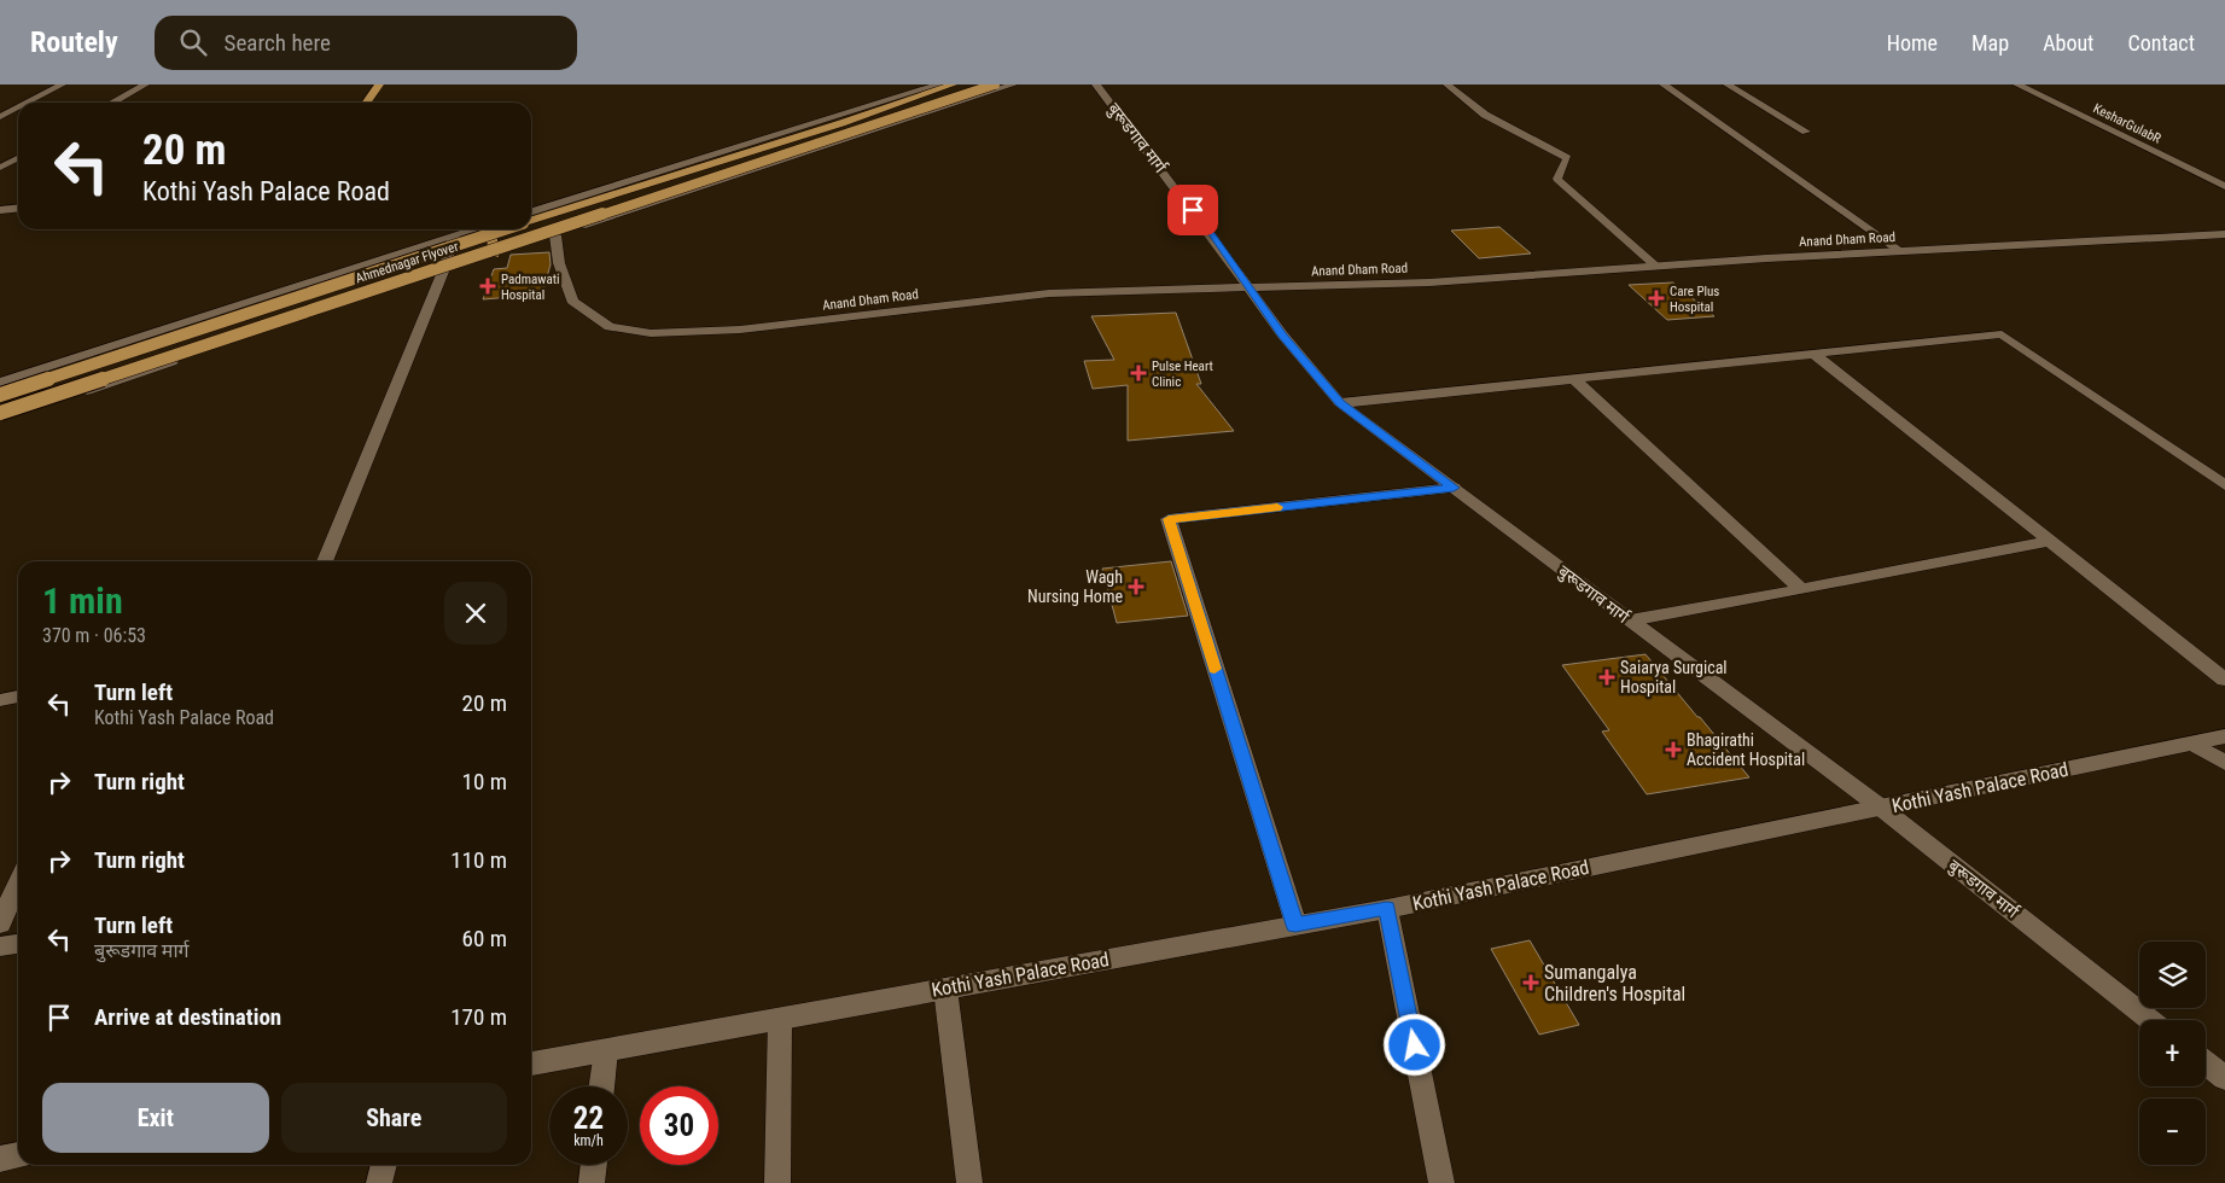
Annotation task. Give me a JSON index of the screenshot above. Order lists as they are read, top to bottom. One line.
{"streets":{"highway":["Ahmednagar Flyover"],"street":["KesharGulabR","बुरूडगाव मार्ग","Anand Dham Road","Kothi Yash Palace Road"]},"crossings":[["बुरूडगाव मार्ग","Anand Dham Road"],["बुरूडगाव मार्ग","Kothi Yash Palace Road"]],"places":{"health":["Padmawati Hospital","Care Plus Hospital","Pulse Heart Clinic","Wagh Nursing Home","Saiarya Surgical Hospital","Bhagirathi Accident Hospital","Sumangalya Children's Hospital"]},"page":{"header":"Routely","search":"Search here","nav":["Home","Map","About","Contact"],"turn":["20 m","Kothi Yash Palace Road"],"heading":["1 min","370 m · 06:53"],"list":[{"name":"Turn left","note":"Kothi Yash Palace Road","value":"20 m"},{"name":"Turn right","value":"10 m"},{"name":"Turn right","value":"110 m"},{"name":"Turn left","note":"बुरूडगाव मार्ग","value":"60 m"},{"name":"Arrive at destination","value":"170 m"}],"map_buttons":["+","−"],"buttons":["Exit","Share"],"speed":"22 km/h","limit":"30"}}
